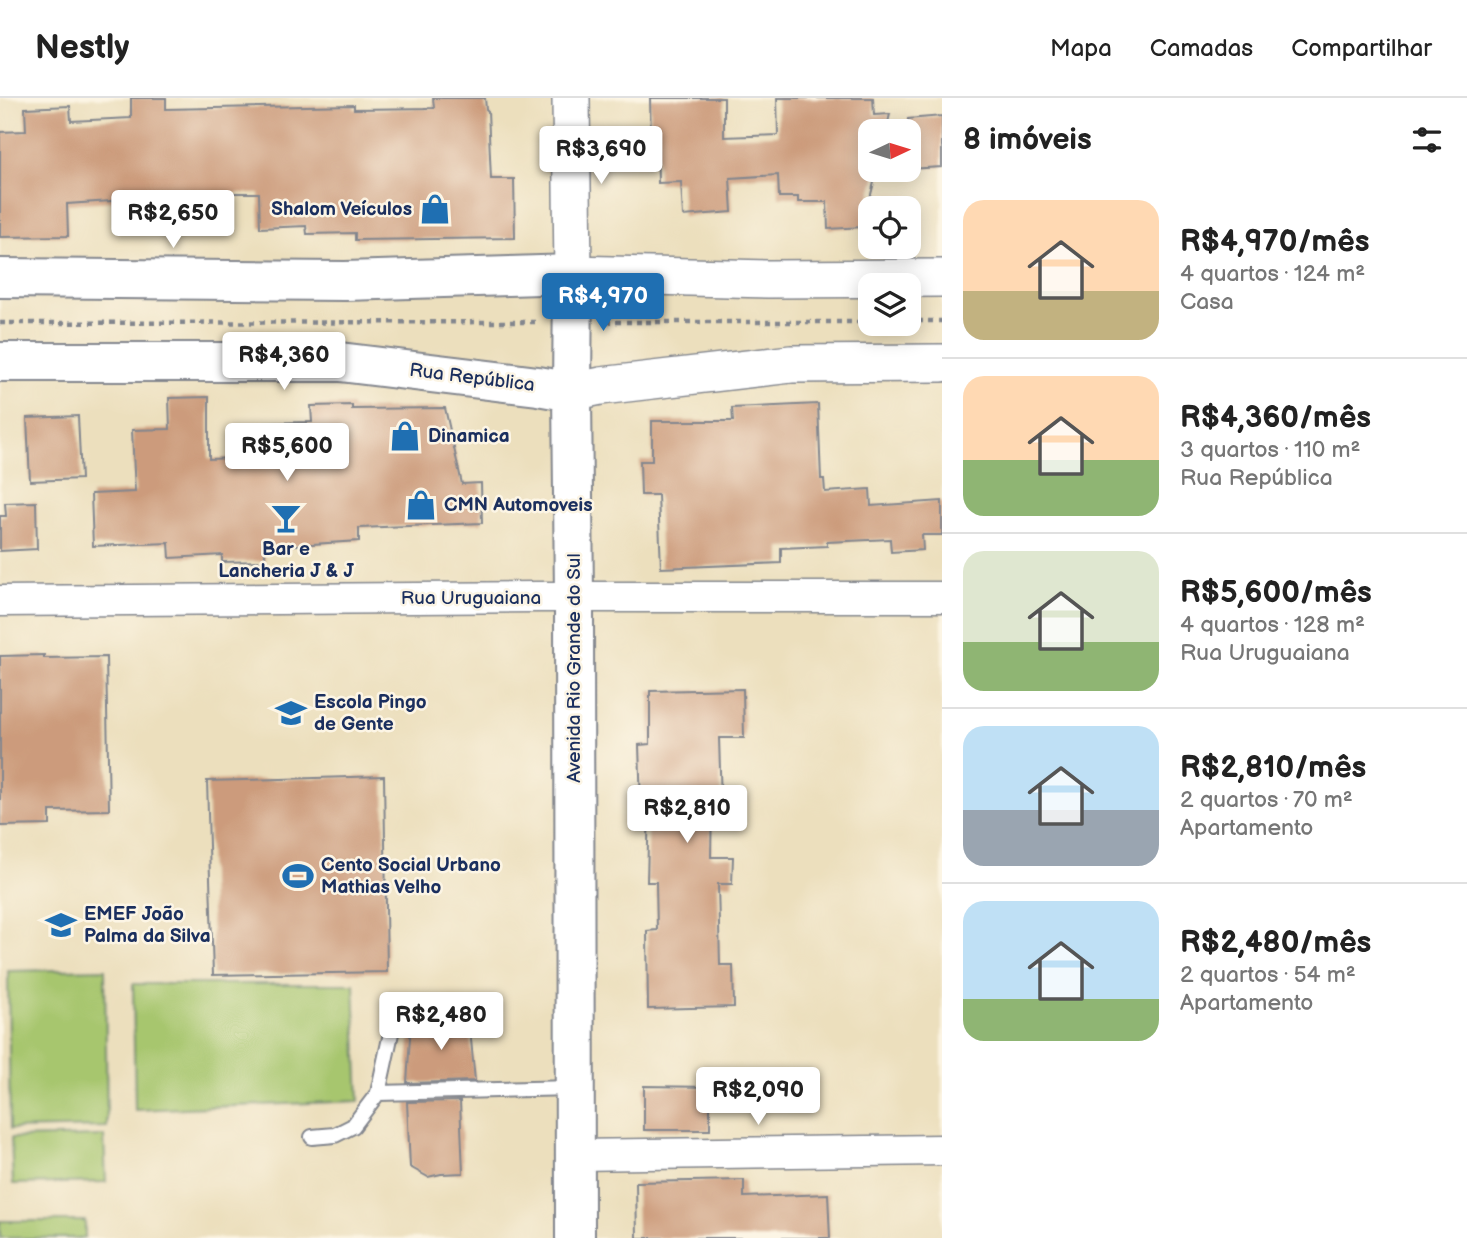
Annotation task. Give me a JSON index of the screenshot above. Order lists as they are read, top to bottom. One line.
{"streets":{"main road":["Rua República","Avenida Rio Grande do Sul"],"street":["Rua Uruguaiana"]},"crossings":[["Rua República","Avenida Rio Grande do Sul"],["Rua Uruguaiana","Avenida Rio Grande do Sul"]],"places":{"shop":["Shalom Veículos","Dinamica","CMN Automoveis"],"bar":["Bar e Lancheria J & J"],"school or university":["Escola Pingo de Gente","EMEF João Palma da Silva"],"sports":["Cento Social Urbano Mathias Velho"]},"north":"right","page":{"header":"Nestly","nav":["Mapa","Camadas","Compartilhar"],"heading":"8 imóveis","price":["R$3,690","R$2,650","R$4,970","R$4,360","R$5,600","R$2,810","R$2,480","R$2,090"],"list":[{"name":"R$4,970/mês","note":"4 quartos · 124 m² · Casa"},{"name":"R$4,360/mês","note":"3 quartos · 110 m² · Rua República"},{"name":"R$5,600/mês","note":"4 quartos · 128 m² · Rua Uruguaiana"},{"name":"R$2,810/mês","note":"2 quartos · 70 m² · Apartamento"},{"name":"R$2,480/mês","note":"2 quartos · 54 m² · Apartamento"}]}}
